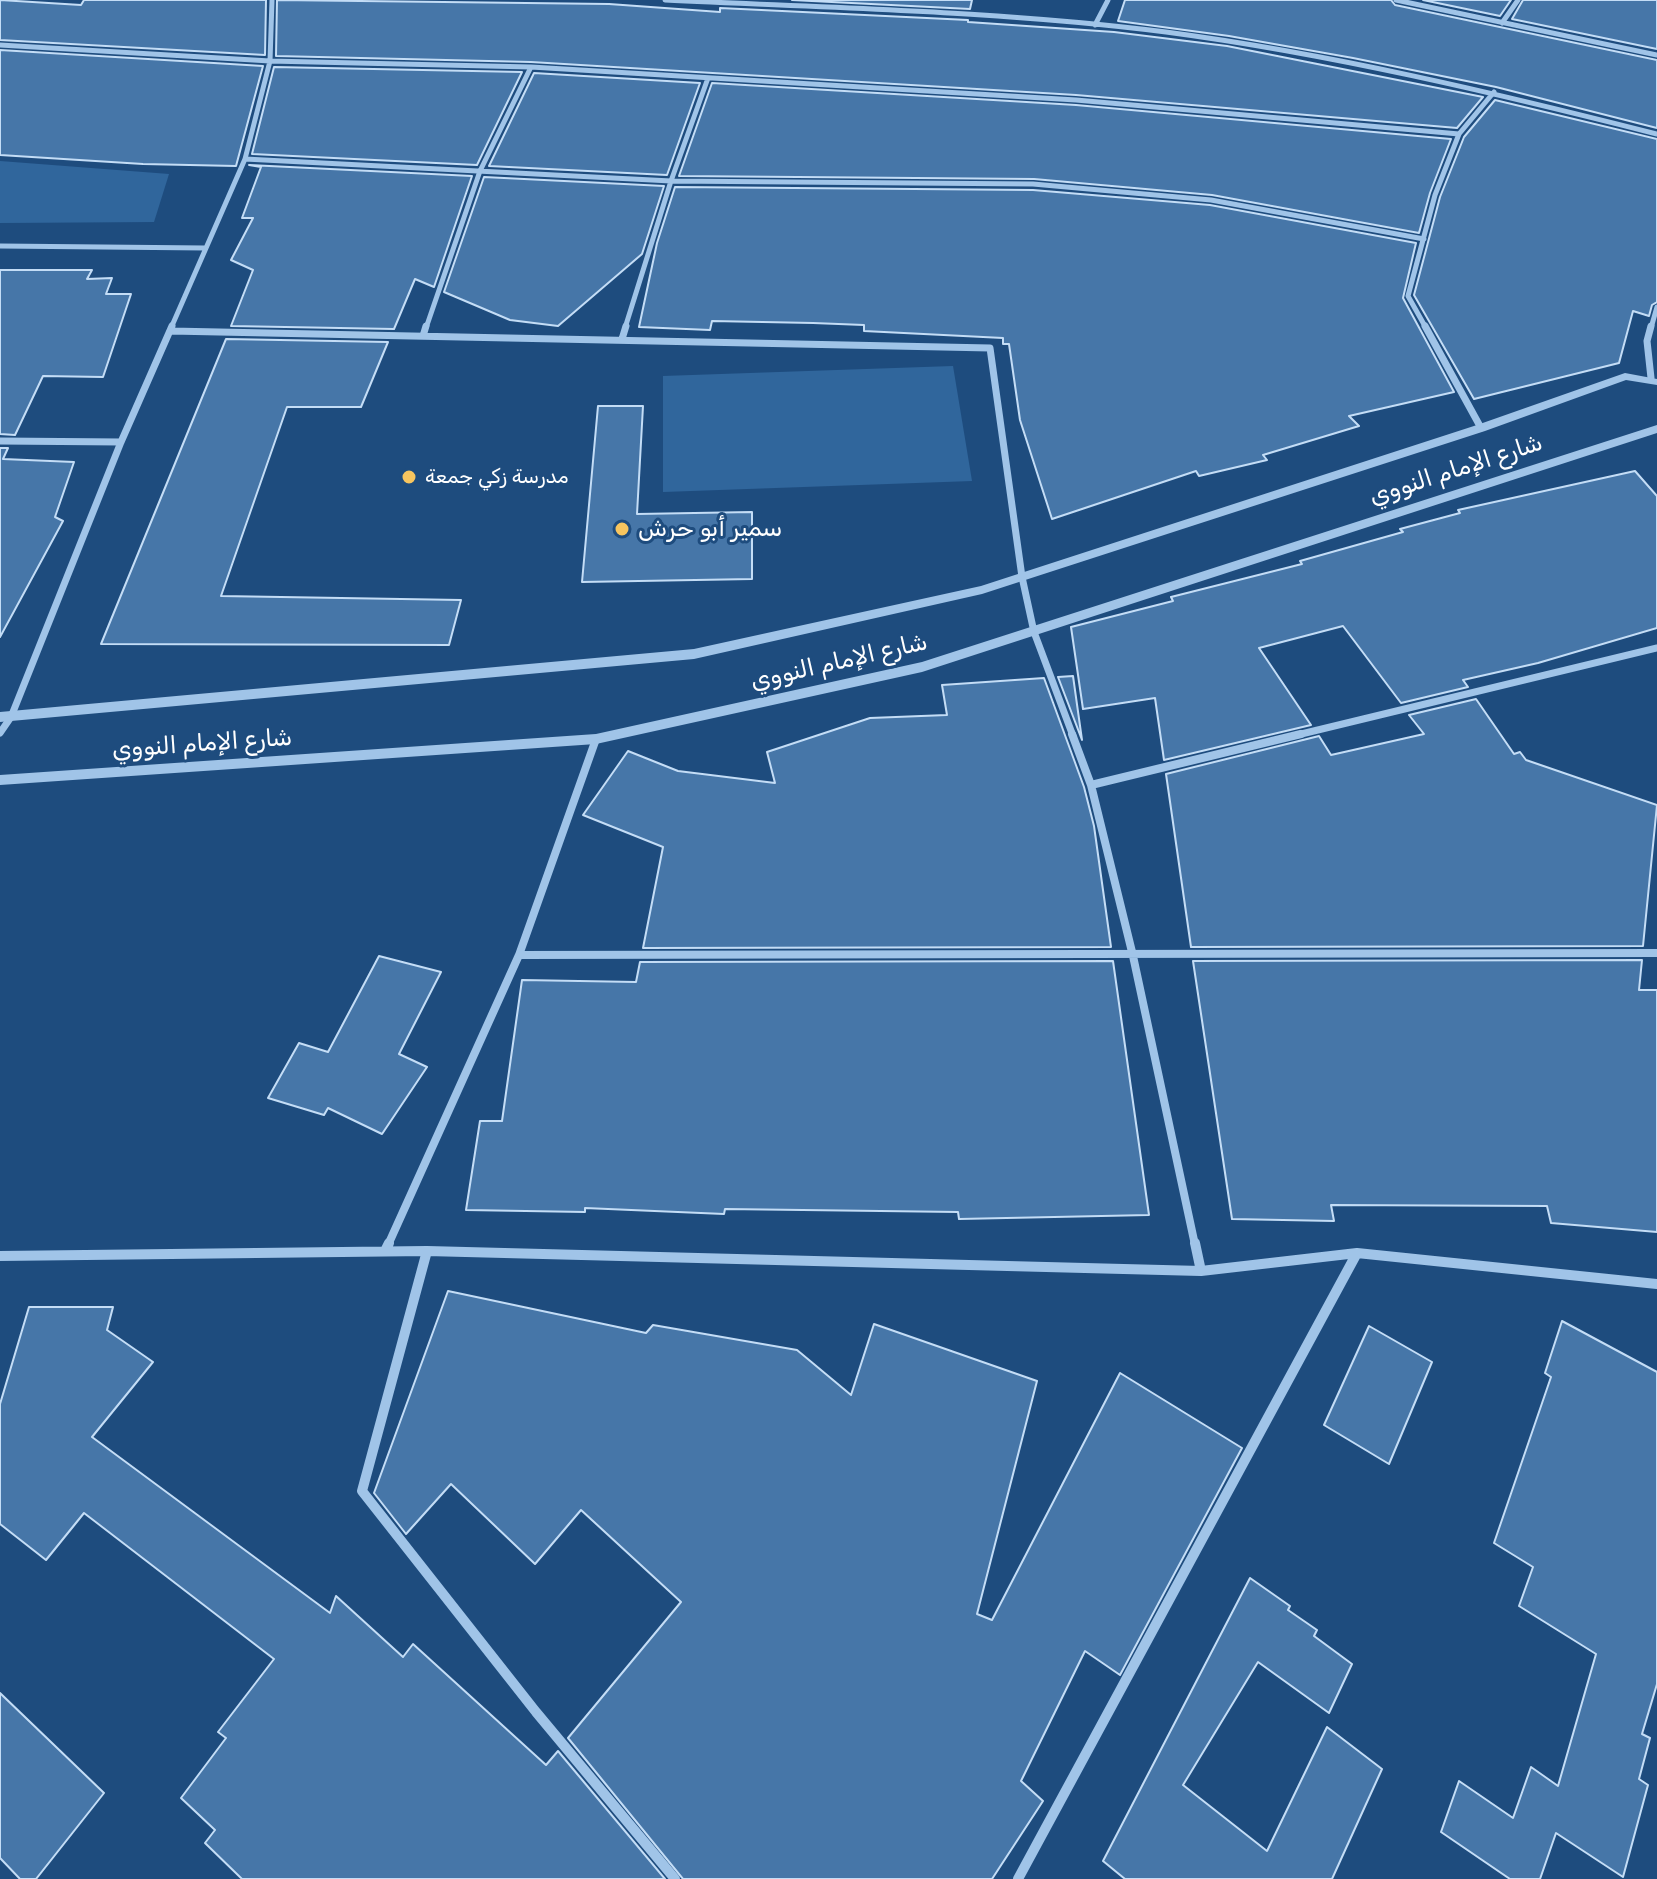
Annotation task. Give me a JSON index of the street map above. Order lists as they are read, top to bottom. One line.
{"streets":{"street":["شارع الإمام النووي"]},"places":["مدرسة زكي جمعة","سمير أبو حرش"]}
